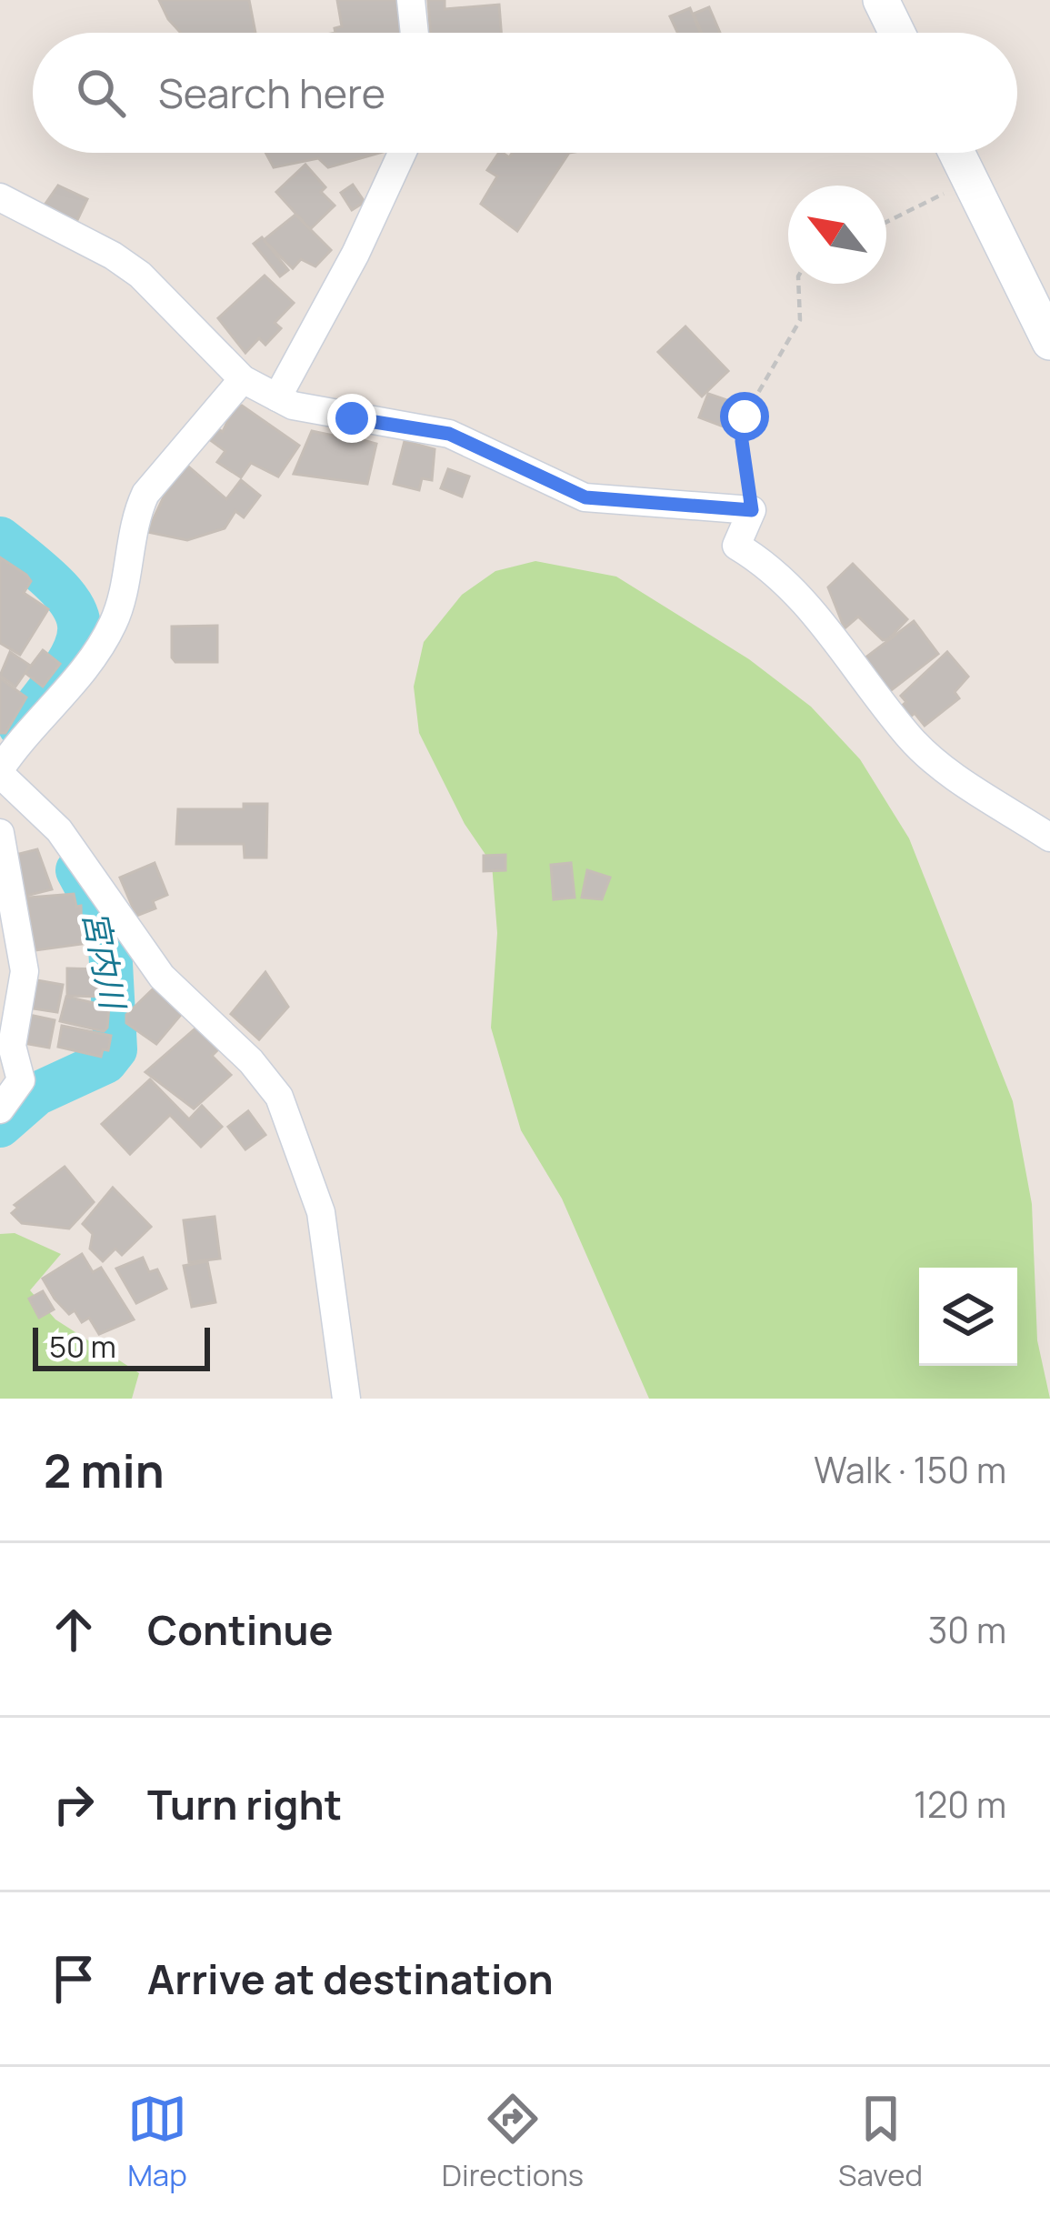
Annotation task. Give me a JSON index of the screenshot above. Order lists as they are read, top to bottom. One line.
{"water":["宮内川"],"scale_bar":"50 m","north":"top left","page":{"search":"Search here","scale":"50 m","heading":["2 min","Walk · 150 m"],"list":[["Continue","30 m"],["Turn right","120 m"],"Arrive at destination"],"nav":["Map","Directions","Saved"]}}
